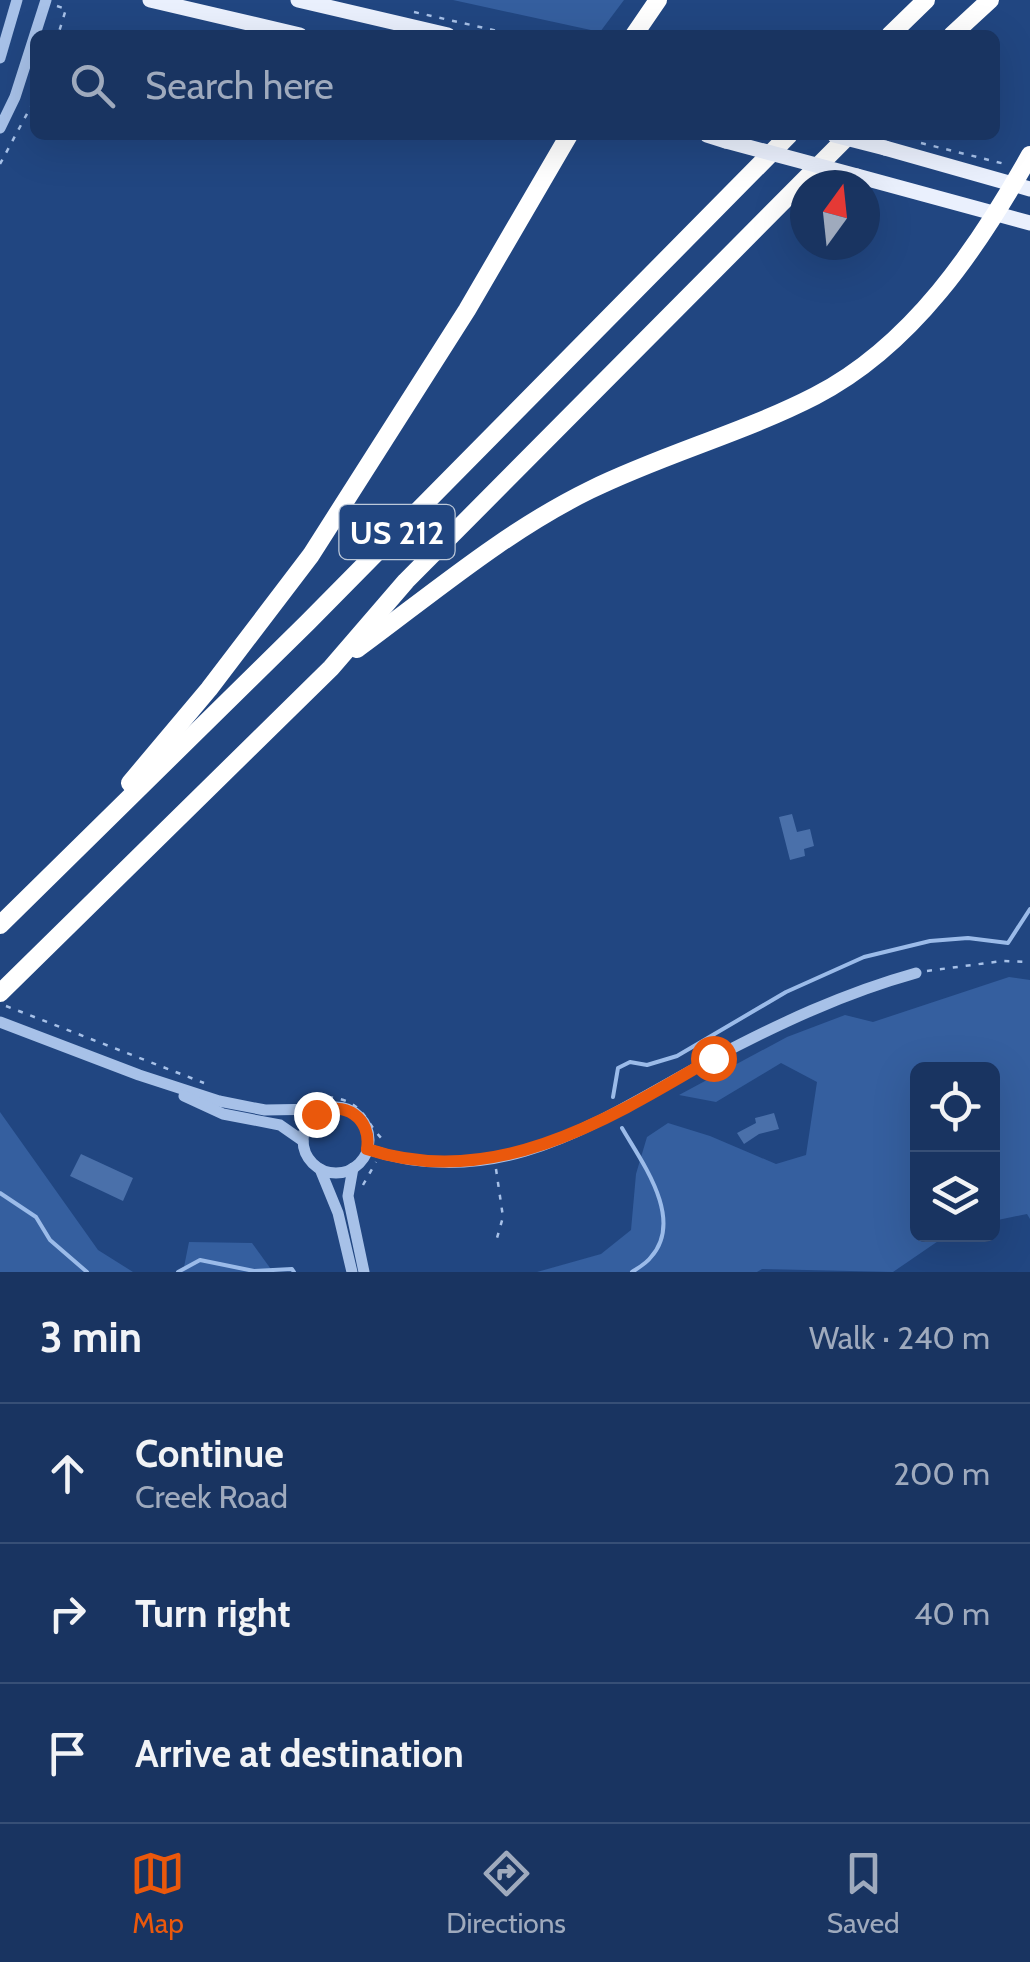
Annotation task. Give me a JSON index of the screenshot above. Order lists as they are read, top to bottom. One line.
{"streets":{"highway":["US 212"]},"north":"top","page":{"search":"Search here","heading":["3 min","Walk · 240 m"],"list":[["Continue","Creek Road","200 m"],["Turn right","40 m"],"Arrive at destination"],"nav":["Map","Directions","Saved"]}}
